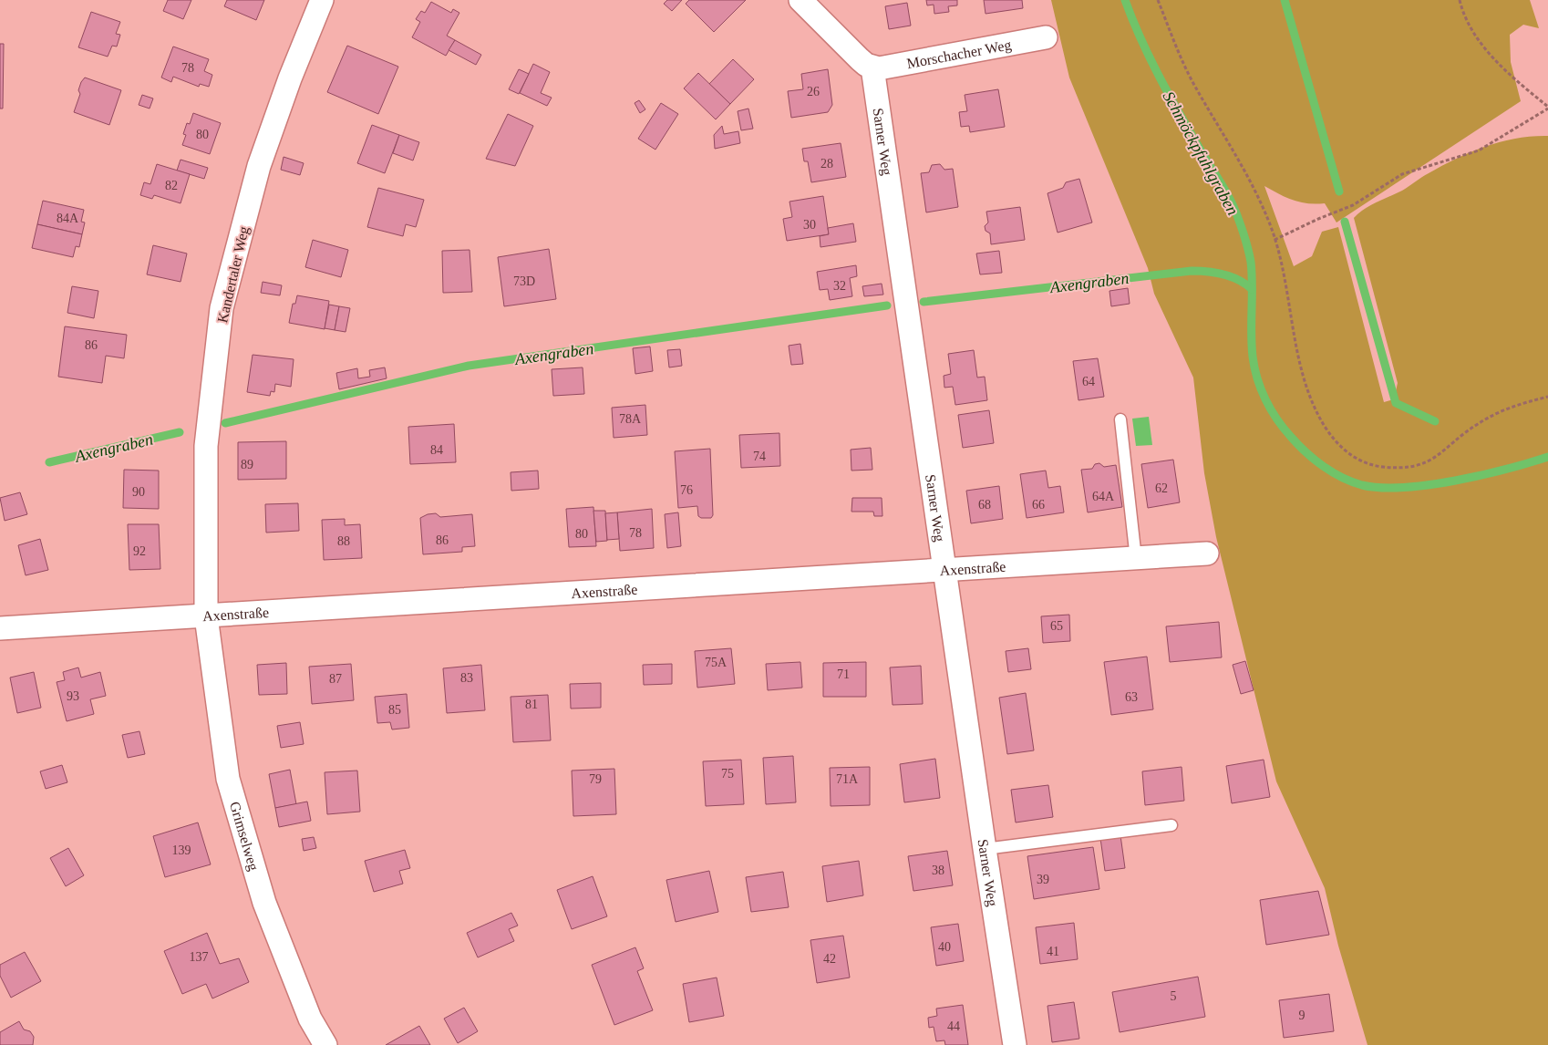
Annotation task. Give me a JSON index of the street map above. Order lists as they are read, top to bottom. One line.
{"streets":{"street":["Morschacher Weg","Sarner Weg","Kandertaler Weg","Axenstraße","Grimselweg"]},"crossings":[["Morschacher Weg","Sarner Weg"],["Sarner Weg","Axenstraße"],["Kandertaler Weg","Axenstraße"],["Kandertaler Weg","Grimselweg"],["Axenstraße","Grimselweg"]],"water":["Schmöckpfuhlgraben","Axengraben"],"house_numbers":["78","26","80","28","82","84A","30","73D","32","86","64","78A","84","74","89","62","76","90","64A","68","66","78","80","86","88","92","65","75A","71","83","87","93","63","81","85","75","79","71A","139","38","39","40","41","137","42","5","9","44"]}
